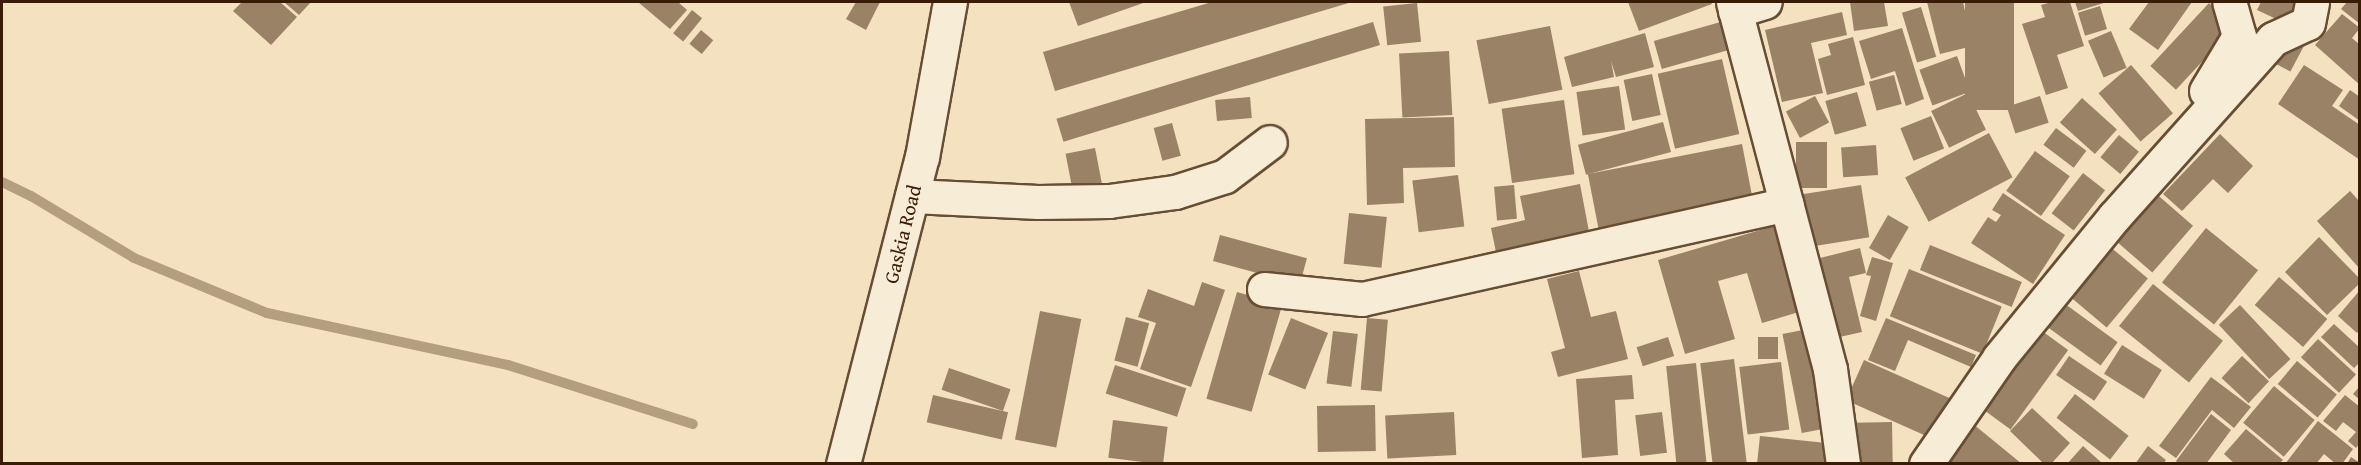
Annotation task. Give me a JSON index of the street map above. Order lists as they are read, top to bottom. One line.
{"streets":{"street":["Gaskia Road"]}}
